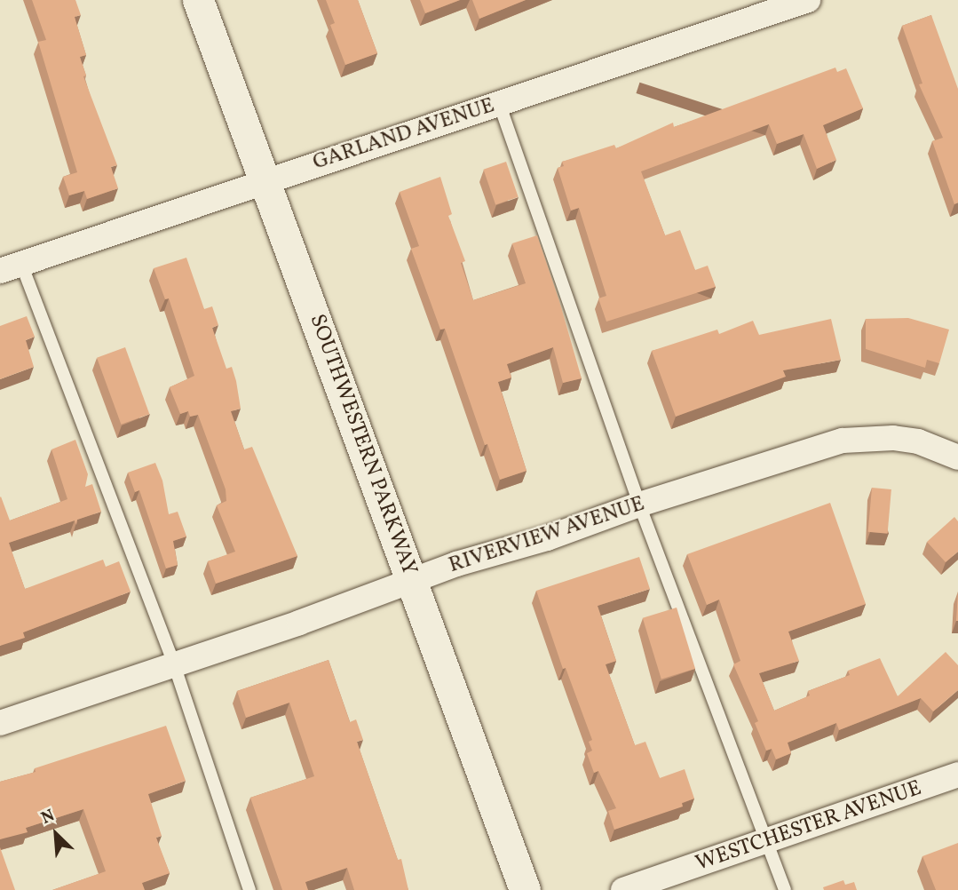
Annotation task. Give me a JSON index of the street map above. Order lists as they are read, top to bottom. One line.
{"streets":{"street":["GARLAND AVENUE","SOUTHWESTERN PARKWAY","RIVERVIEW AVENUE","WESTCHESTER AVENUE"]},"crossings":[["GARLAND AVENUE","SOUTHWESTERN PARKWAY"],["SOUTHWESTERN PARKWAY","RIVERVIEW AVENUE"]],"north":"top left"}
